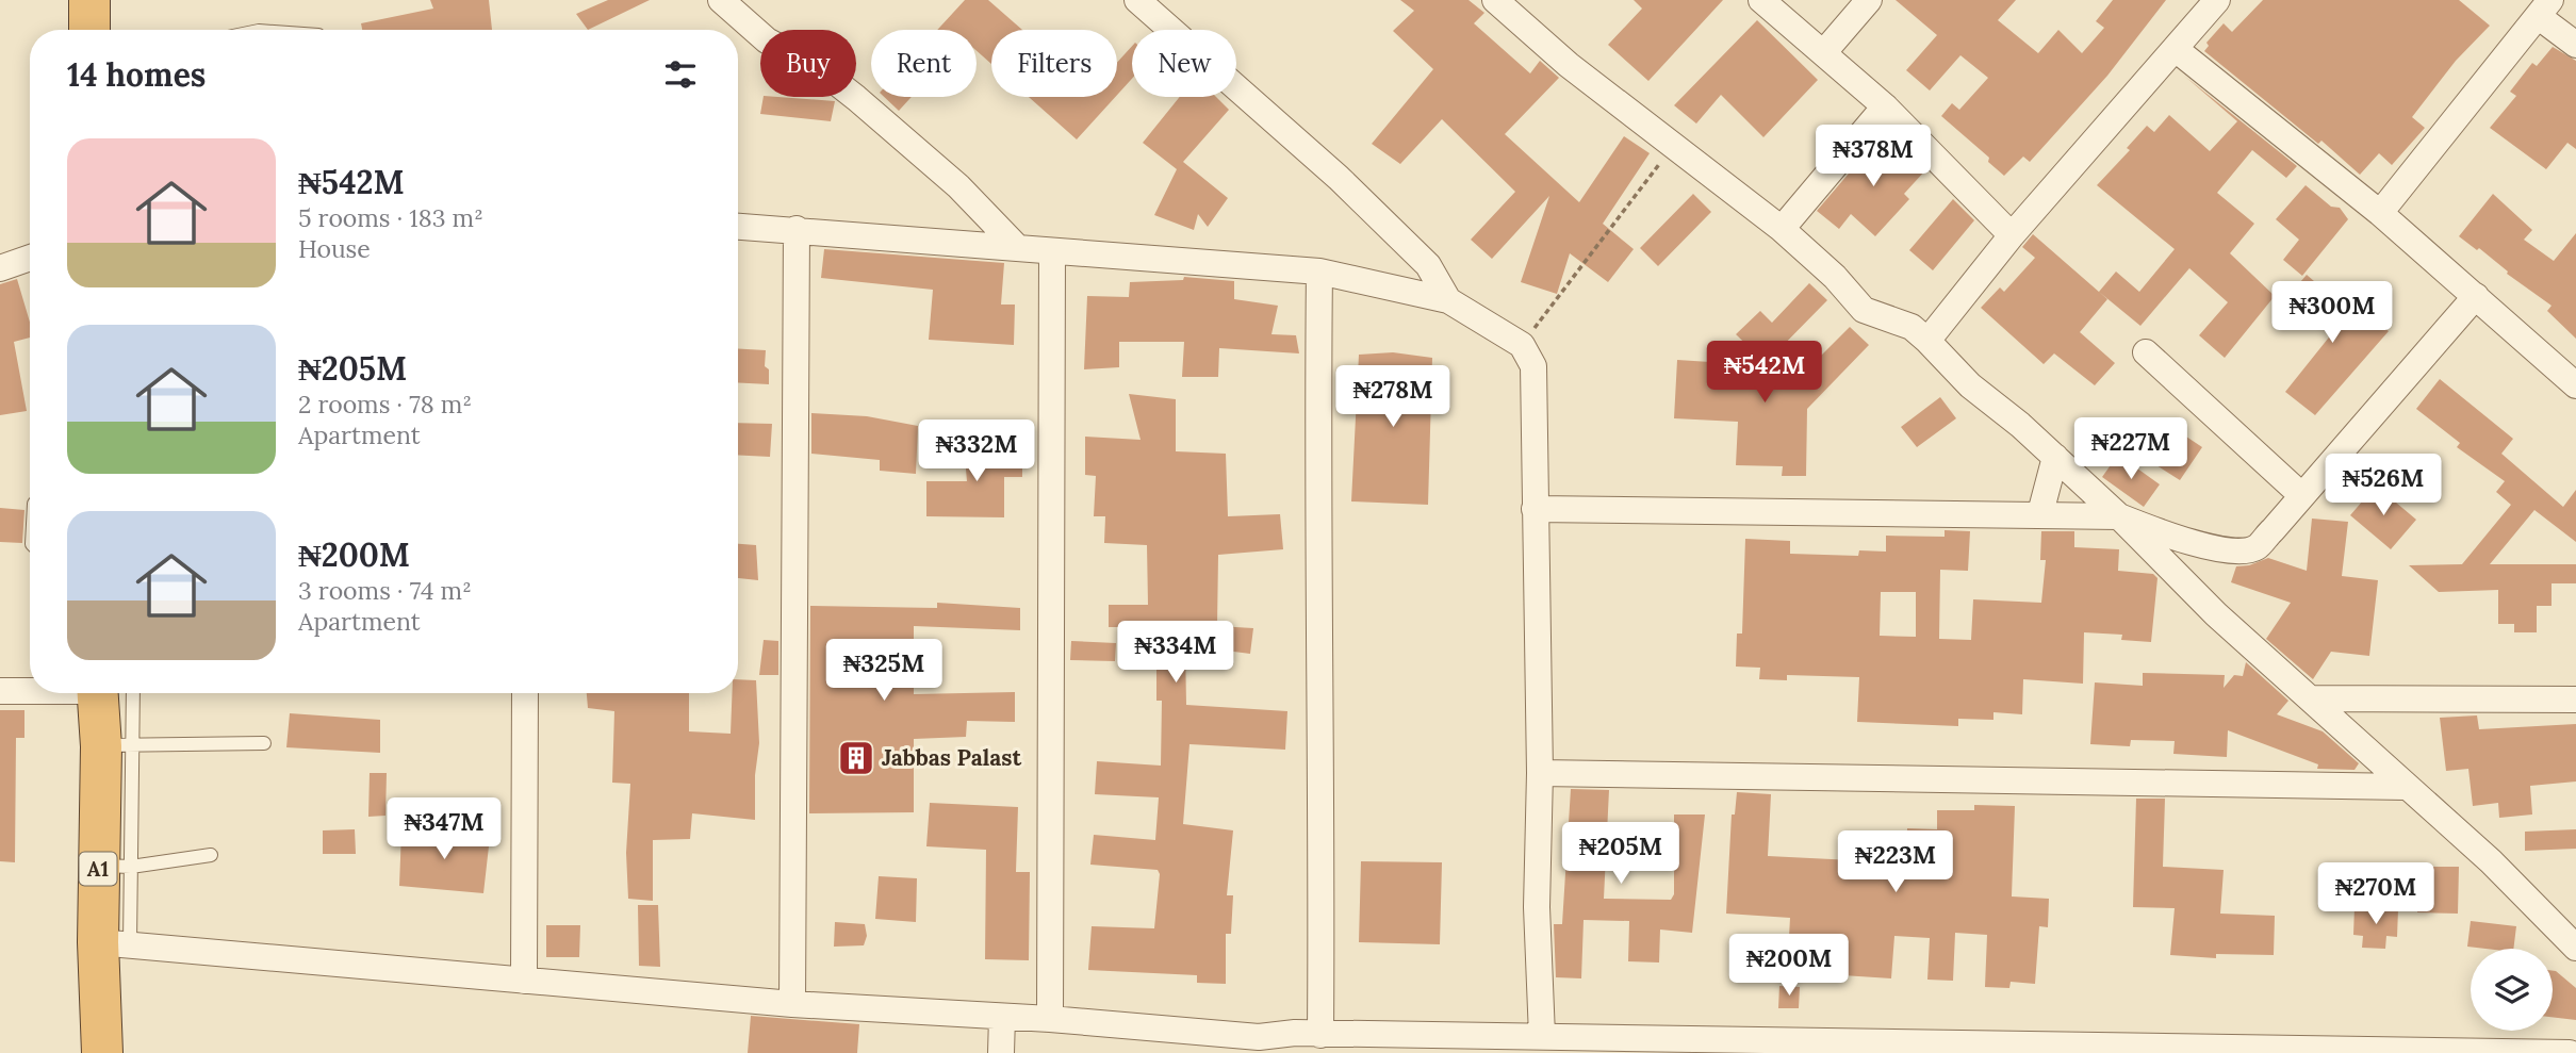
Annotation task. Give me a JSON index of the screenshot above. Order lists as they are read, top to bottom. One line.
{"streets":{"highway":["A1"]},"places":{"building":["Jabbas Palast"]},"page":{"chip":["Buy","Rent","Filters","New"],"heading":"14 homes","list":[{"name":"₦542M","note":"5 rooms · 183 m² · House"},{"name":"₦205M","note":"2 rooms · 78 m² · Apartment"},{"name":"₦200M","note":"3 rooms · 74 m² · Apartment"}],"price":["₦378M","₦300M","₦542M","₦278M","₦227M","₦332M","₦526M","₦334M","₦325M","₦347M","₦205M","₦223M","₦270M","₦200M"]}}
